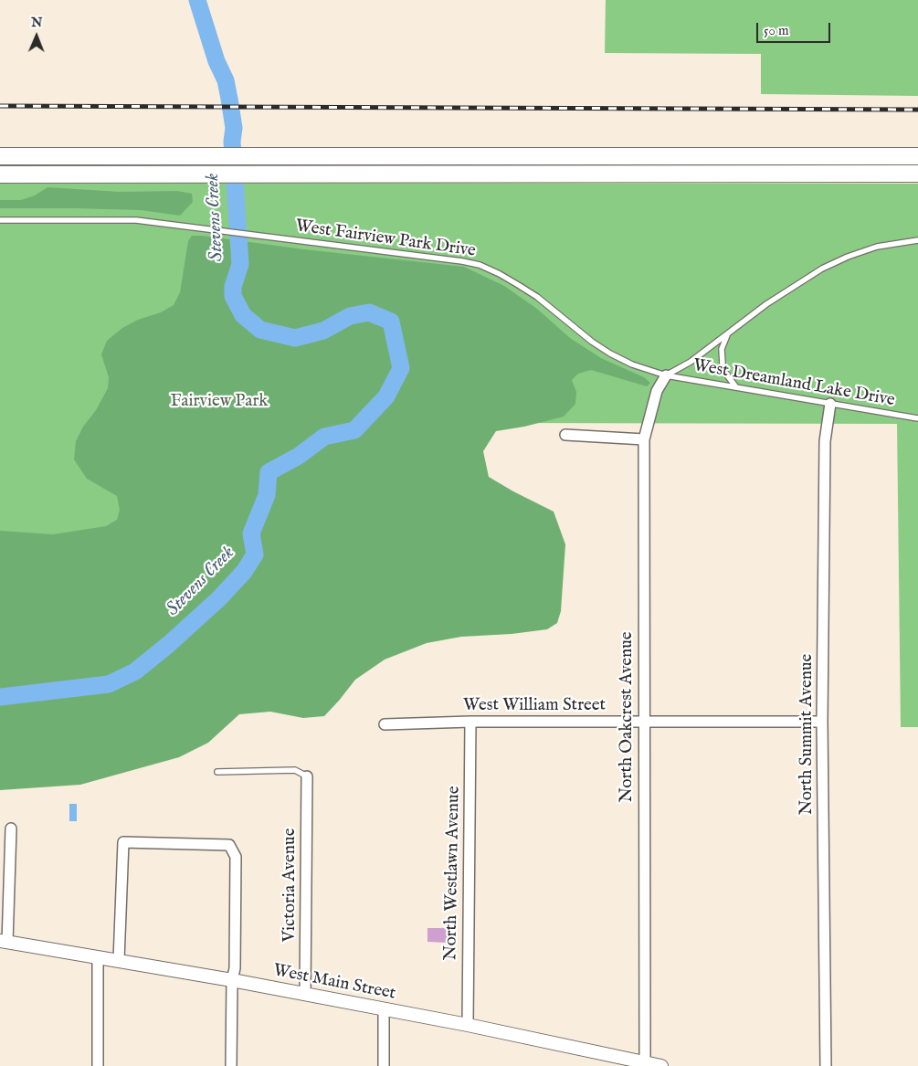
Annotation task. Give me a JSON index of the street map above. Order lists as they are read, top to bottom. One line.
{"streets":{"street":["West William Street","North Oakcrest Avenue","North Summit Avenue","North Westlawn Avenue","Victoria Avenue","West Main Street"],"lane":["West Fairview Park Drive","West Dreamland Lake Drive"]},"crossings":[["West Fairview Park Drive","West Dreamland Lake Drive"],["West Fairview Park Drive","North Oakcrest Avenue"],["West Dreamland Lake Drive","North Oakcrest Avenue"],["West Dreamland Lake Drive","North Summit Avenue"],["West William Street","North Oakcrest Avenue"],["West William Street","North Summit Avenue"],["West William Street","North Westlawn Avenue"],["North Oakcrest Avenue","West Main Street"],["North Westlawn Avenue","West Main Street"],["Victoria Avenue","West Main Street"]],"water":["Stevens Creek"],"parks":["Fairview Park"],"scale_bar":"50 m","north":"top"}
